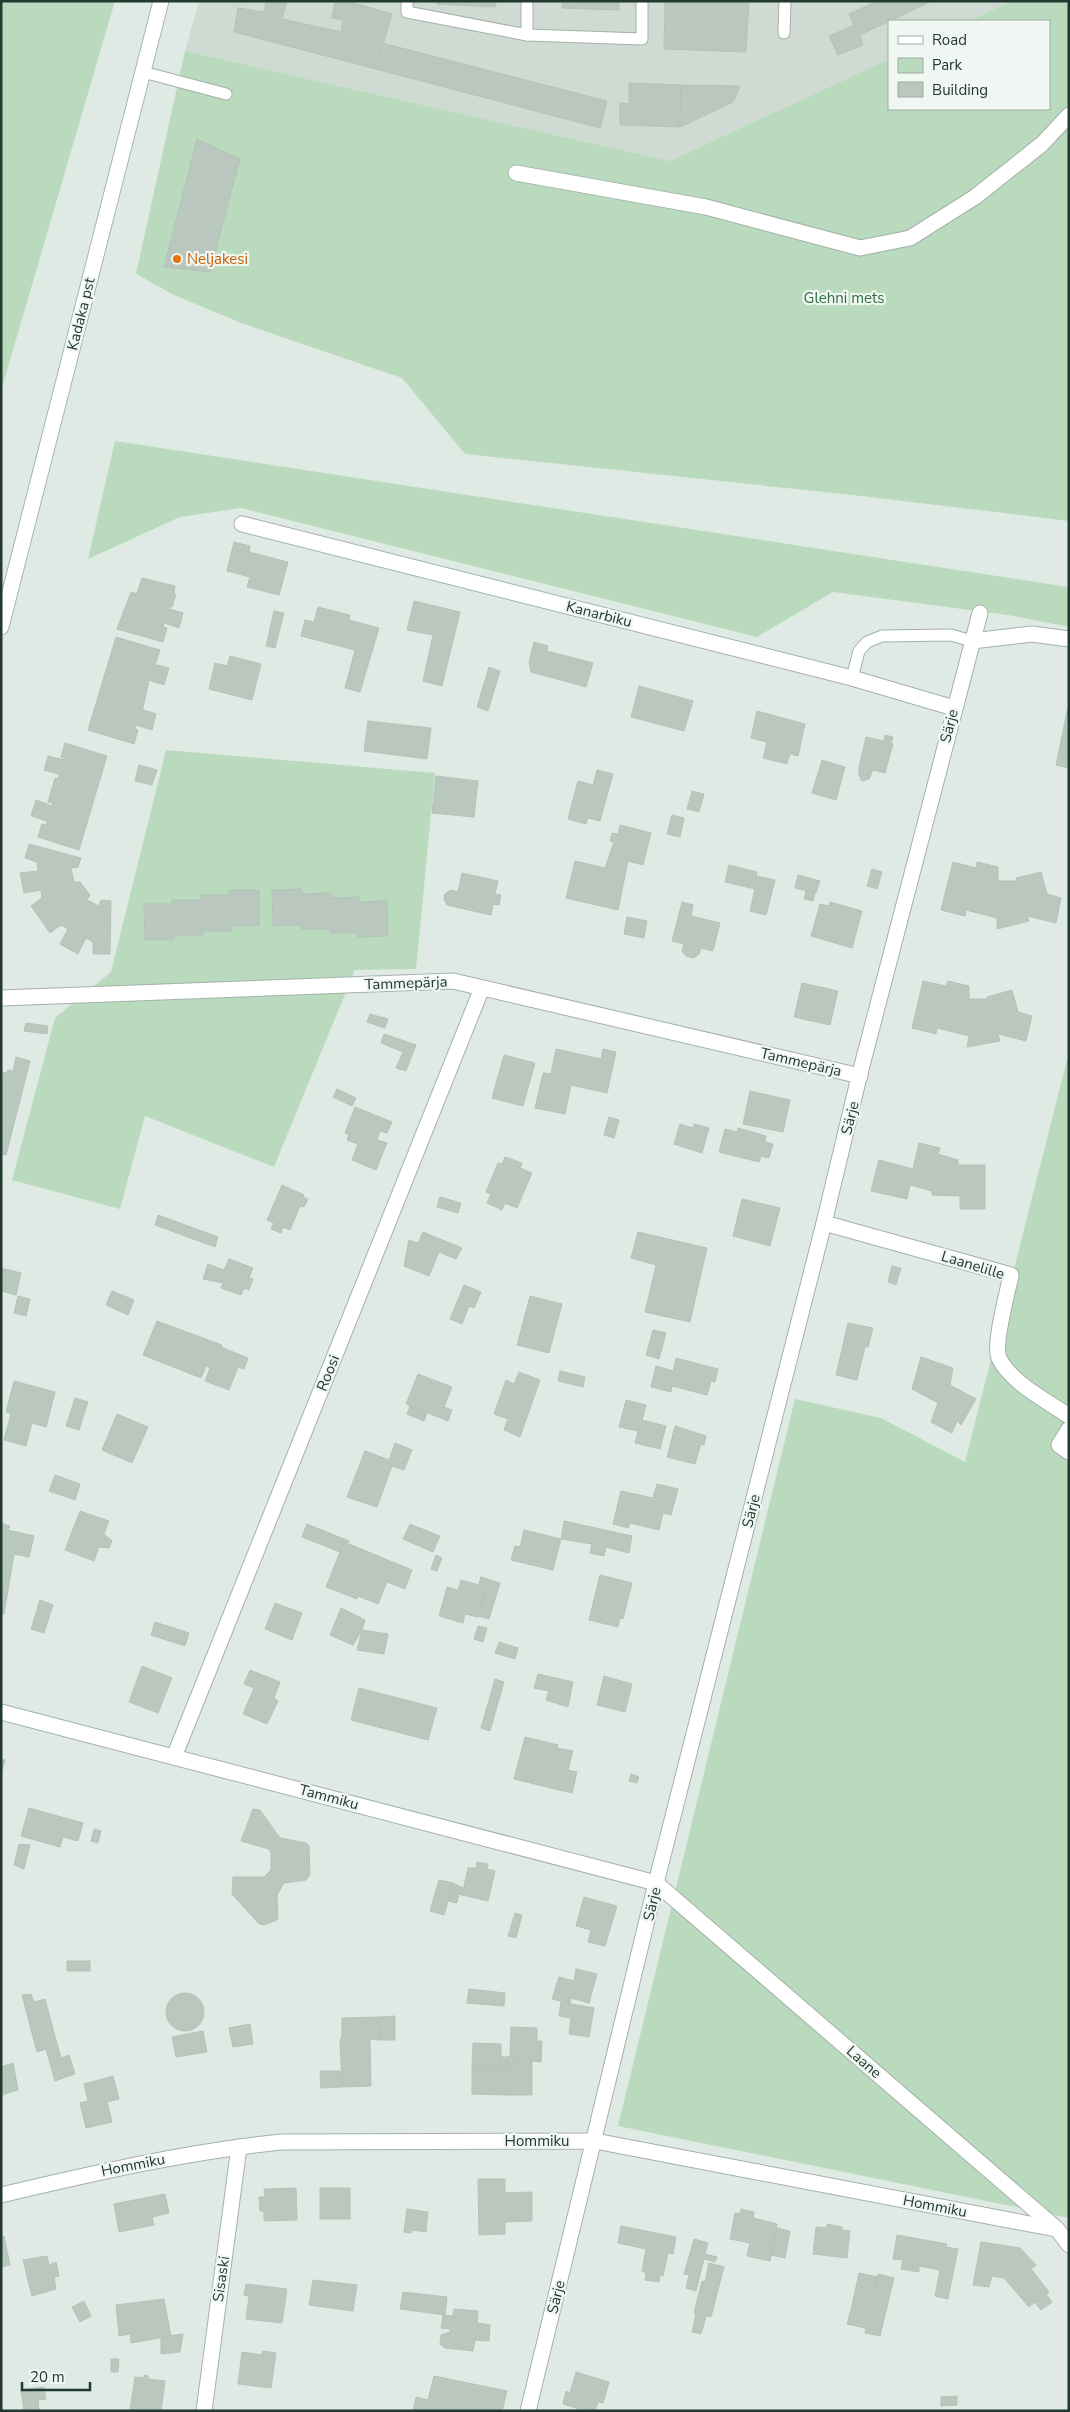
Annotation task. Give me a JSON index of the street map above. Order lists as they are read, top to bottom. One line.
{"streets":{"street":["Kadaka pst","Kanarbiku","Särje","Tammepärja","Laanelille","Roosi","Tammiku","Laane","Hommiku","Sisaski"]},"crossings":[["Kanarbiku","Särje"],["Särje","Tammepärja"],["Särje","Laanelille"],["Särje","Tammiku"],["Särje","Laane"],["Särje","Hommiku"],["Tammepärja","Roosi"],["Roosi","Tammiku"],["Tammiku","Laane"],["Laane","Hommiku"],["Hommiku","Sisaski"]],"parks":["Glehni mets"],"places":["Neljakesi"],"legend":["Road","Park","Building"],"scale_bar":"20 m"}
